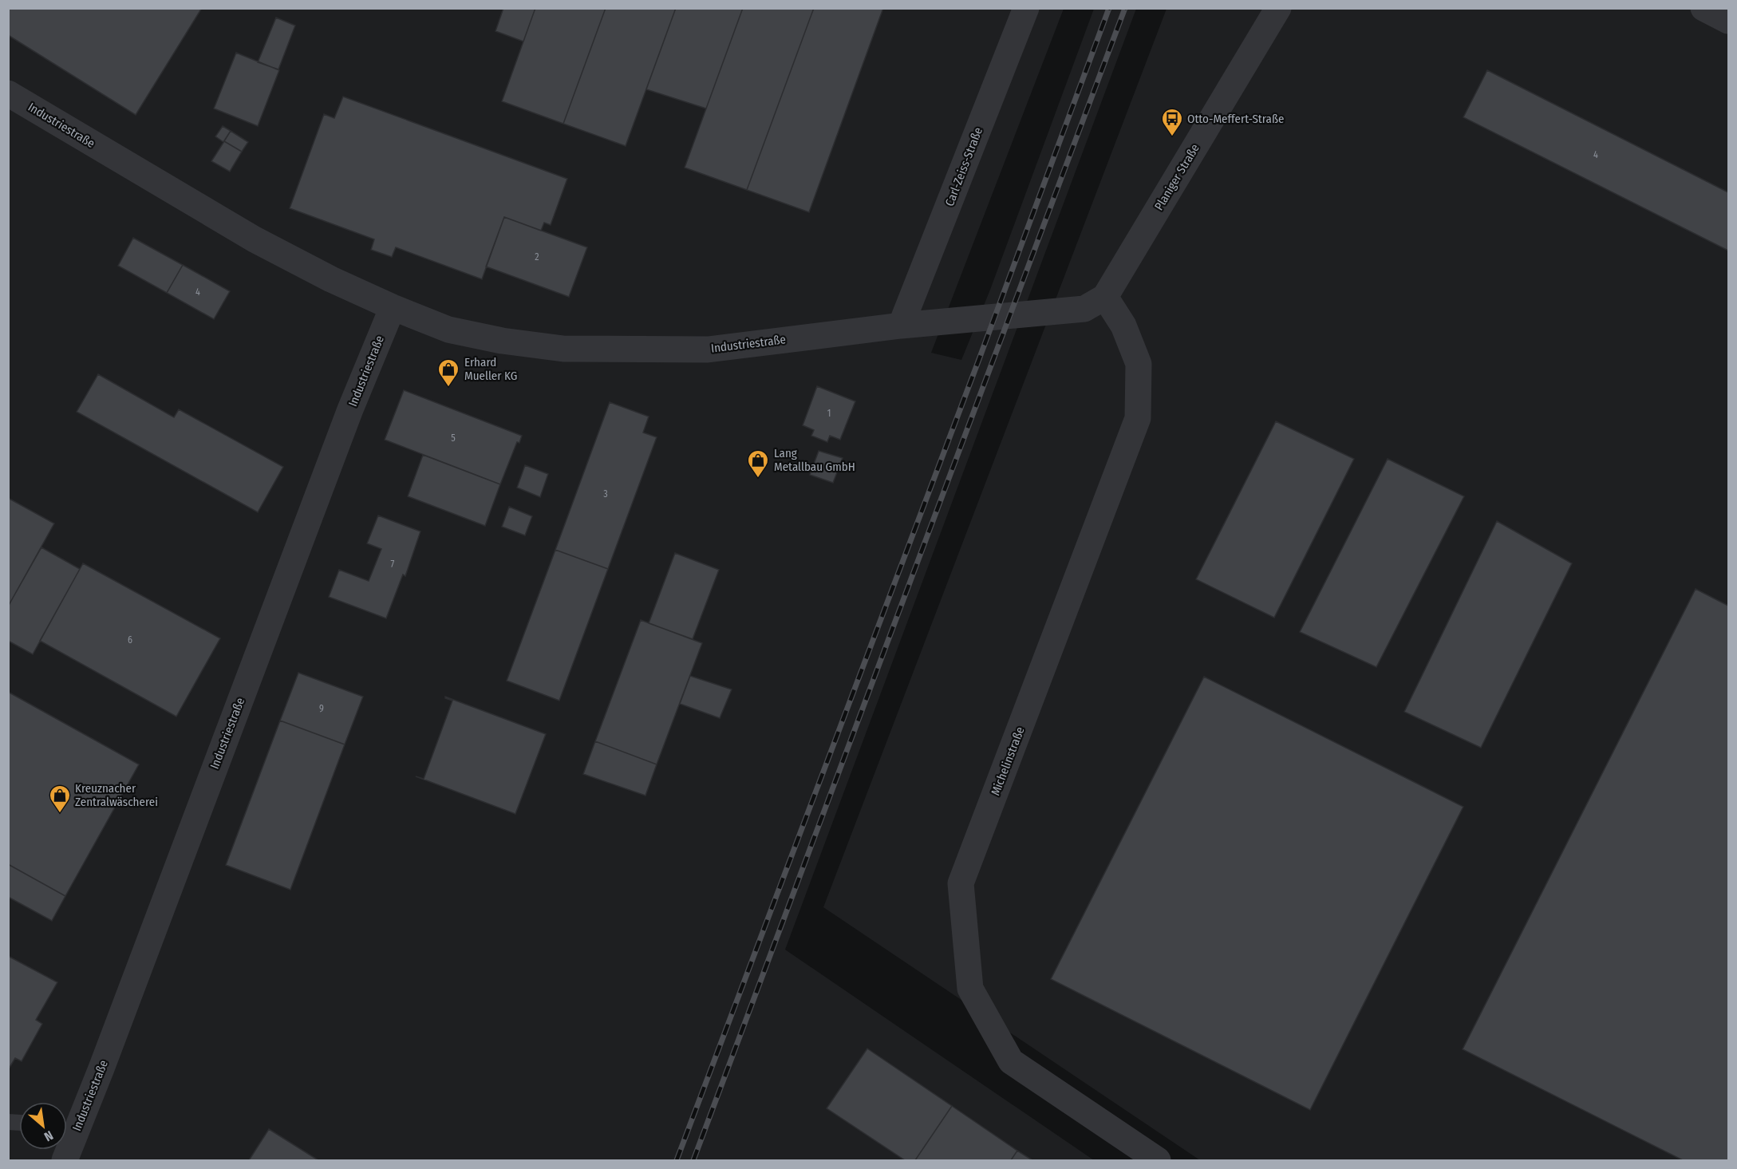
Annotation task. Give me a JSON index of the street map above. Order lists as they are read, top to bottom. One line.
{"streets":{"street":["Industriestraße","Carl-Zeiss-Straße","Planiger Straße","Michelinstraße"]},"crossings":[["Industriestraße","Carl-Zeiss-Straße"],["Industriestraße","Planiger Straße"],["Industriestraße","Michelinstraße"],["Planiger Straße","Michelinstraße"]],"places":{"bus stop":["Otto-Meffert-Straße"],"shop":["Erhard Mueller KG","Lang Metallbau GmbH","Kreuznacher Zentralwäscherei"]},"house_numbers":["4","2","4","1","5","3","7","6","9"],"north":"bottom right"}
